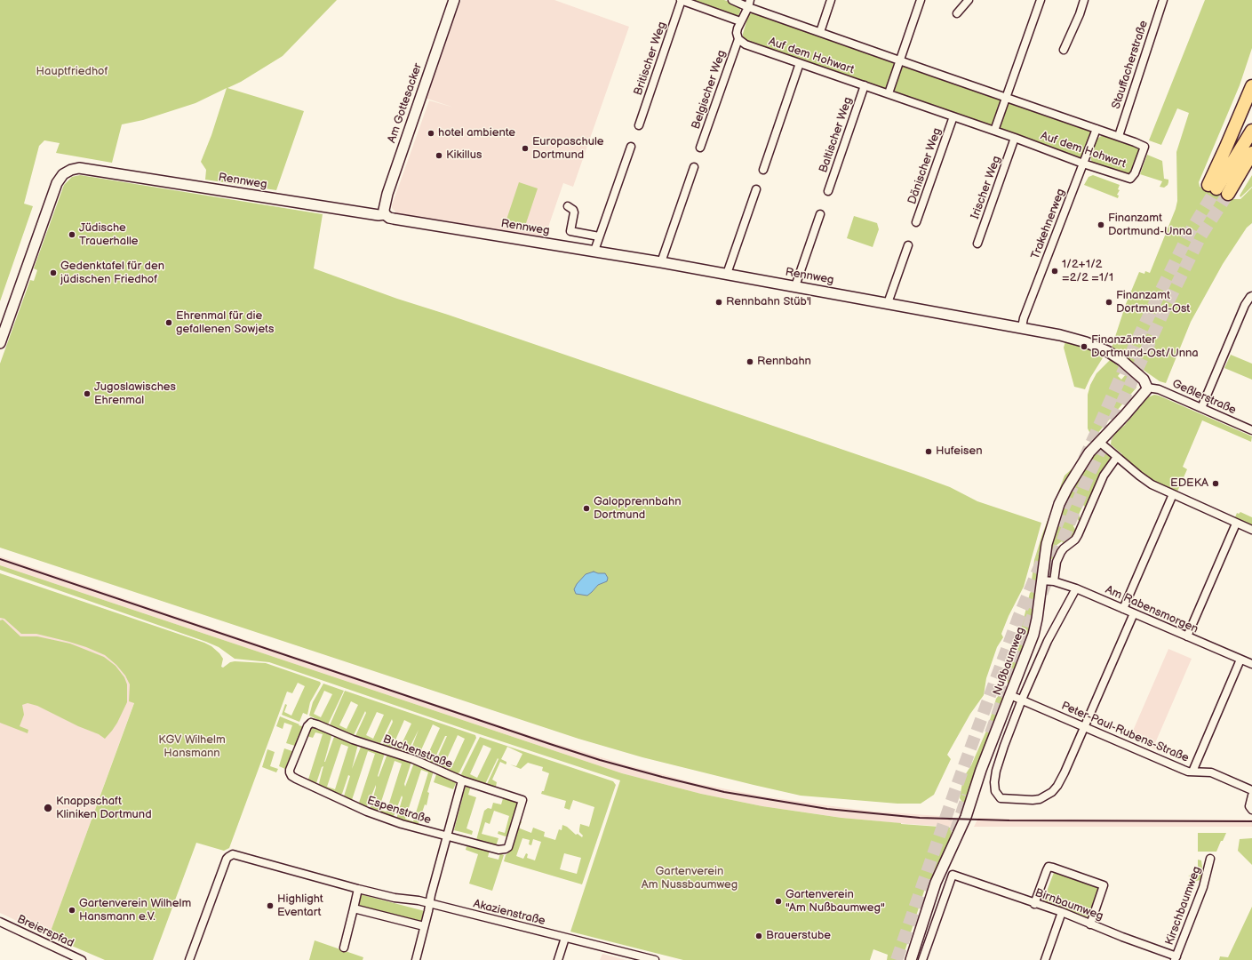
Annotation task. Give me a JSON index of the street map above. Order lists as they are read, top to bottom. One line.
{"streets":{"street":["Auf dem Hohwart","Britischer Weg","Stauffacherstraße","Belgischer Weg","Am Gottesacker","Baltischer Weg","Dänischer Weg","Rennweg","Irischer Weg","Trakehnerweg","Geßlerstraße","Am Rabensmorgen","Nußbaumweg","Peter-Paul-Rubens-Straße","Buchenstraße","Espenstraße","Birnbaumweg","Kirschbaumweg","Akazienstraße","Breierspfad"]},"crossings":[["Auf dem Hohwart","Stauffacherstraße"],["Auf dem Hohwart","Belgischer Weg"],["Auf dem Hohwart","Baltischer Weg"],["Auf dem Hohwart","Dänischer Weg"],["Auf dem Hohwart","Irischer Weg"],["Auf dem Hohwart","Trakehnerweg"],["Am Gottesacker","Rennweg"],["Rennweg","Trakehnerweg"],["Rennweg","Geßlerstraße"],["Rennweg","Nußbaumweg"],["Geßlerstraße","Nußbaumweg"],["Am Rabensmorgen","Nußbaumweg"],["Nußbaumweg","Peter-Paul-Rubens-Straße"],["Buchenstraße","Espenstraße"],["Birnbaumweg","Kirschbaumweg"]],"parks":["Hauptfriedhof","KGV Wilhelm Hansmann","Gartenverein Am Nussbaumweg"],"places":["hotel ambiente","Europaschule Dortmund","Kikillus","Finanzamt Dortmund-Unna","Jüdische Trauerhalle","1/2+1/2 =2/2 =1/1","Gedenktafel für den jüdischen Friedhof","Rennbahn Stüb'l","Finanzamt Dortmund-Ost","Ehrenmal für die gefallenen Sowjets","Finanzämter Dortmund-Ost/Unna","Rennbahn","Jugoslawisches Ehrenmal","Hufeisen","EDEKA","Galopprennbahn Dortmund","Knappschaft Kliniken Dortmund","Gartenverein \"Am Nußbaumweg\"","Highlight Eventart","Gartenverein Wilhelm Hansmann e.V.","Brauerstube"]}
